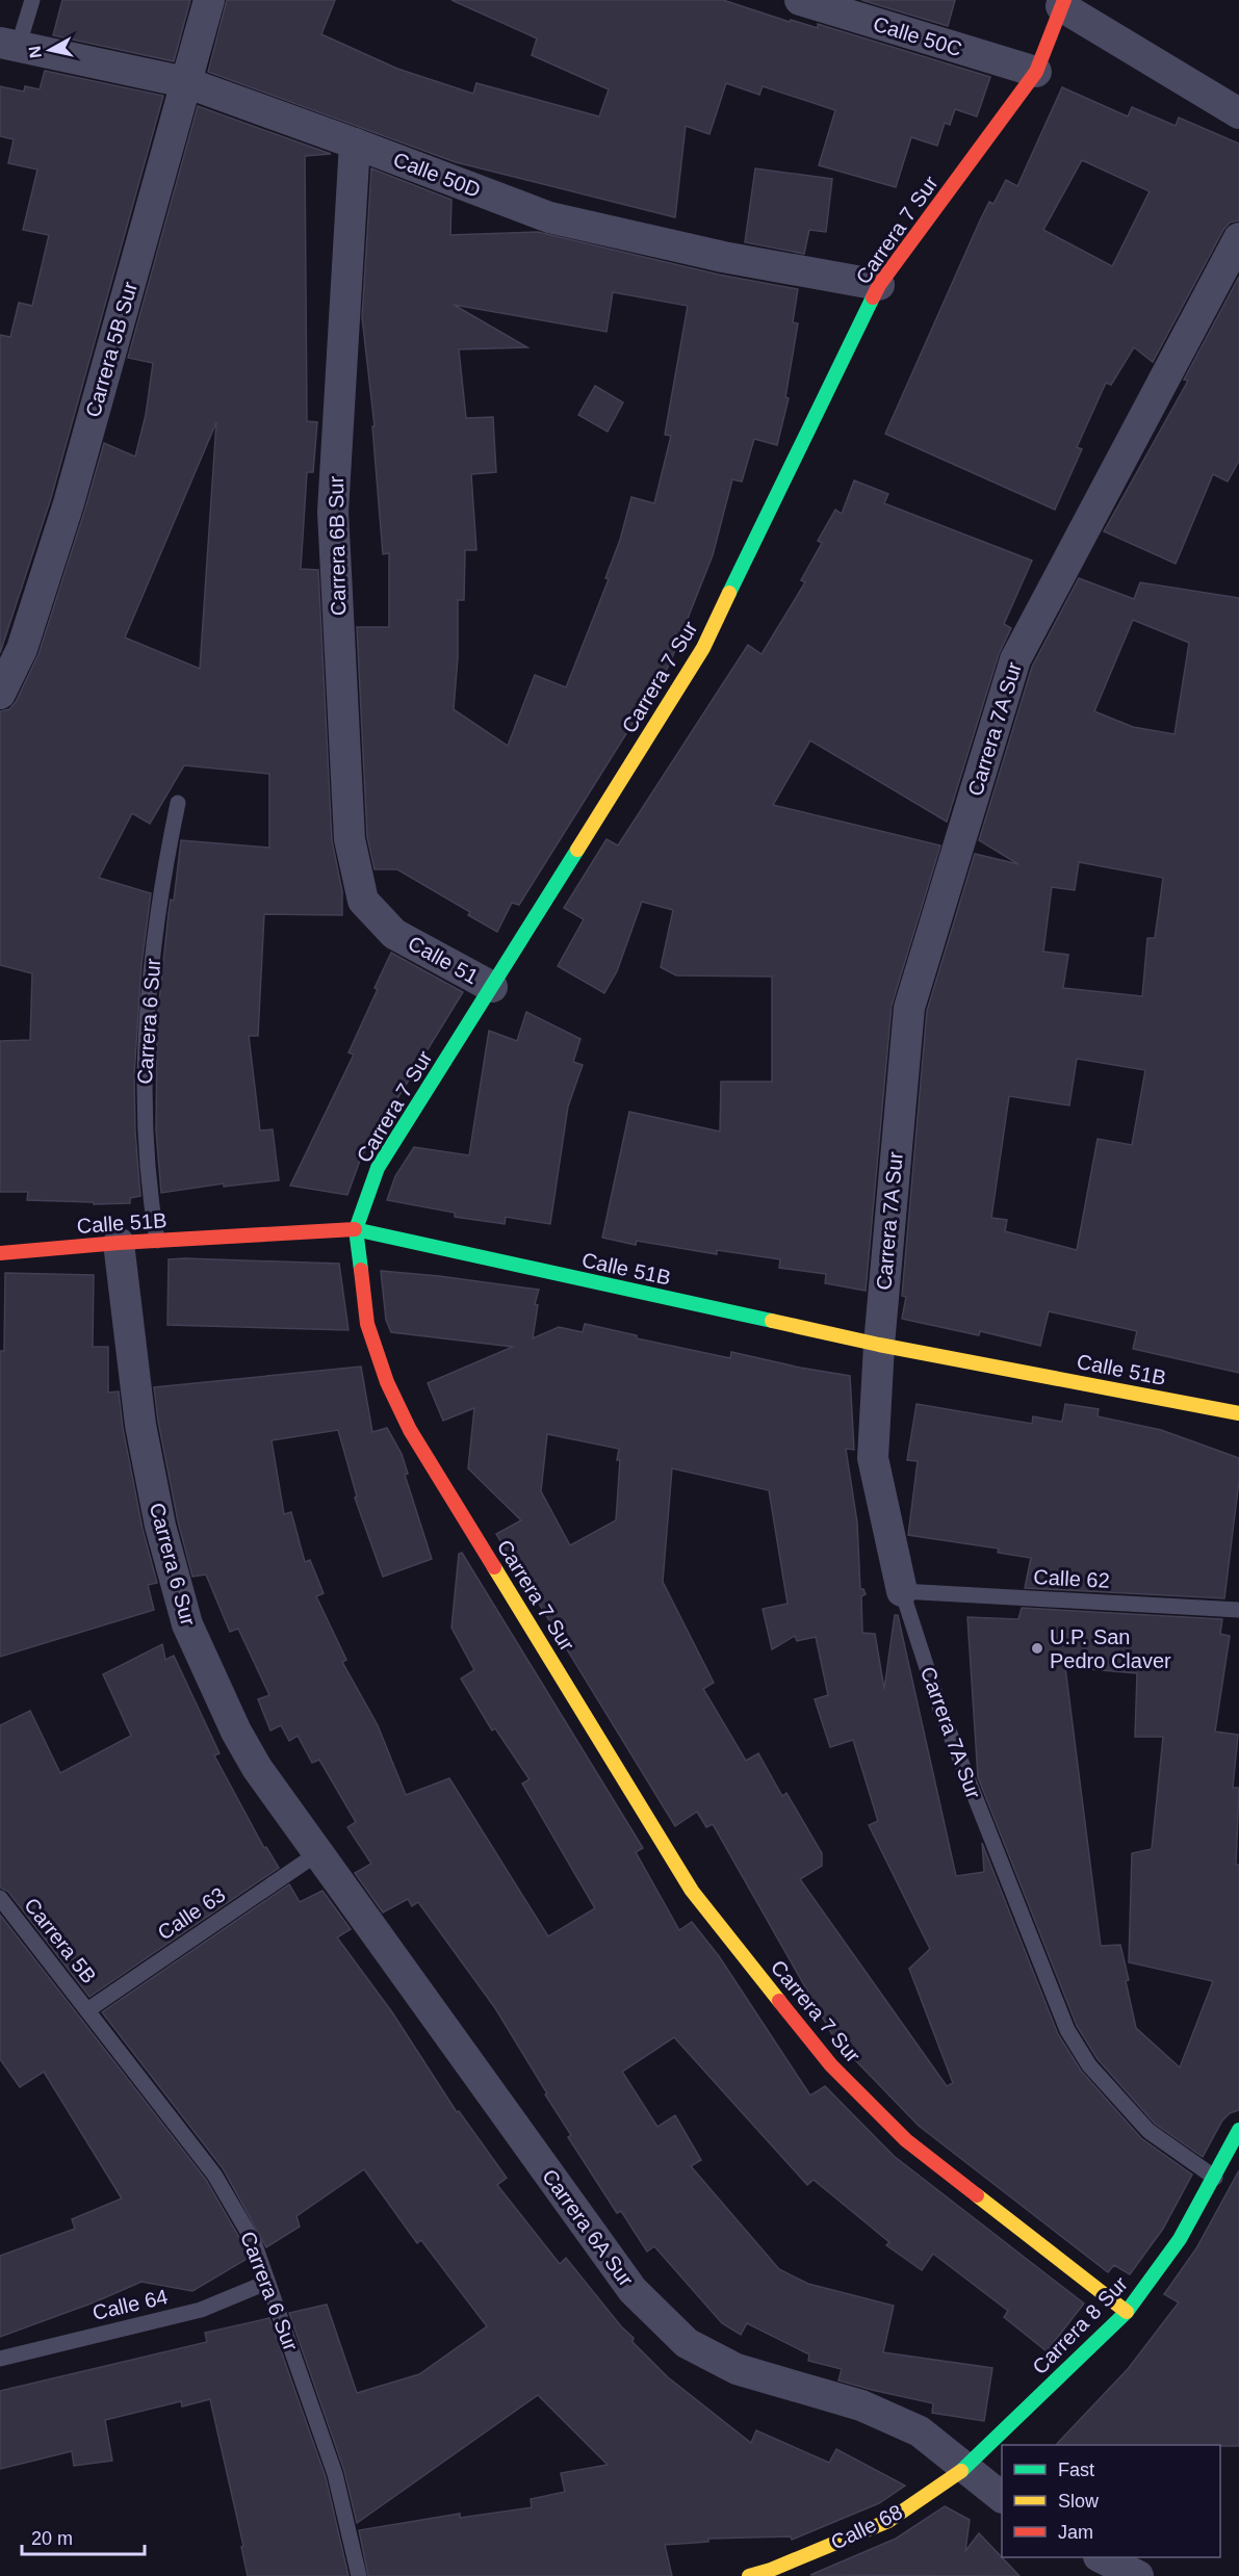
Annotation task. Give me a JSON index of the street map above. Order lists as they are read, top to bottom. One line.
{"streets":{"street":["Calle 50C","Calle 50D","Carrera 7 Sur","Carrera 5B Sur","Carrera 6B Sur","Carrera 7A Sur","Calle 51","Carrera 6 Sur","Calle 51B","Carrera 6A Sur","Carrera 8 Sur","Calle 68"],"lane":["Calle 62","Calle 63","Carrera 5B","Calle 64"]},"crossings":[["Calle 50C","Carrera 7 Sur"],["Calle 50D","Carrera 7 Sur"],["Calle 50D","Carrera 5B Sur"],["Calle 50D","Carrera 6B Sur"],["Carrera 7 Sur","Calle 51"],["Carrera 7 Sur","Calle 51B"],["Carrera 7 Sur","Carrera 8 Sur"],["Carrera 6B Sur","Calle 51"],["Carrera 7A Sur","Calle 51B"],["Carrera 7A Sur","Calle 62"],["Carrera 7A Sur","Carrera 8 Sur"],["Carrera 6 Sur","Calle 51B"],["Carrera 6 Sur","Calle 63"],["Carrera 6 Sur","Carrera 5B"],["Carrera 6 Sur","Carrera 6A Sur"],["Carrera 6 Sur","Calle 64"],["Calle 63","Carrera 5B"],["Calle 63","Carrera 6A Sur"],["Carrera 6A Sur","Carrera 8 Sur"],["Carrera 6A Sur","Calle 68"],["Carrera 8 Sur","Calle 68"]],"places":["U.P. San Pedro Claver"],"legend":["Fast","Slow","Jam"],"scale_bar":"20 m","north":"left"}
